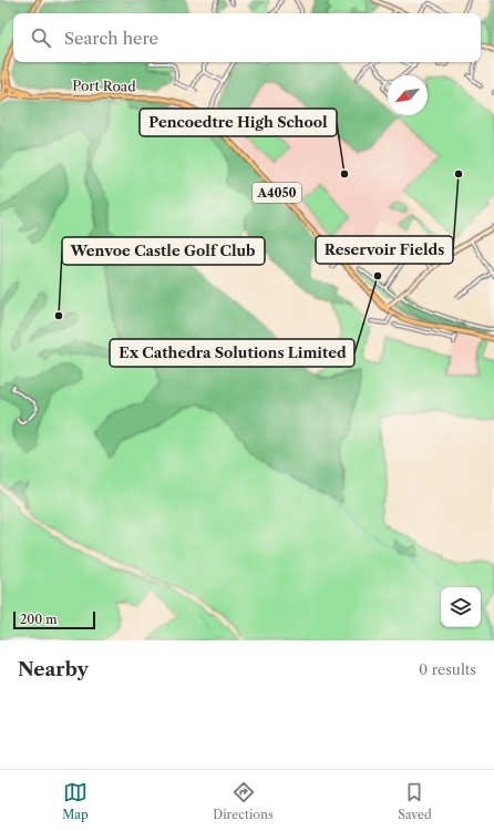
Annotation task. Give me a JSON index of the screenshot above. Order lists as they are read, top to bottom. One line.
{"streets":{"main road":["Port Road","A4050"]},"crossings":[["Port Road","A4050"]],"places":["Pencoedtre High School","Reservoir Fields","Ex Cathedra Solutions Limited","Wenvoe Castle Golf Club"],"scale_bar":"200 m","north":"bottom left","page":{"search":"Search here","scale":"200 m","heading":["Nearby","0 results"],"nav":["Map","Directions","Saved"]}}
